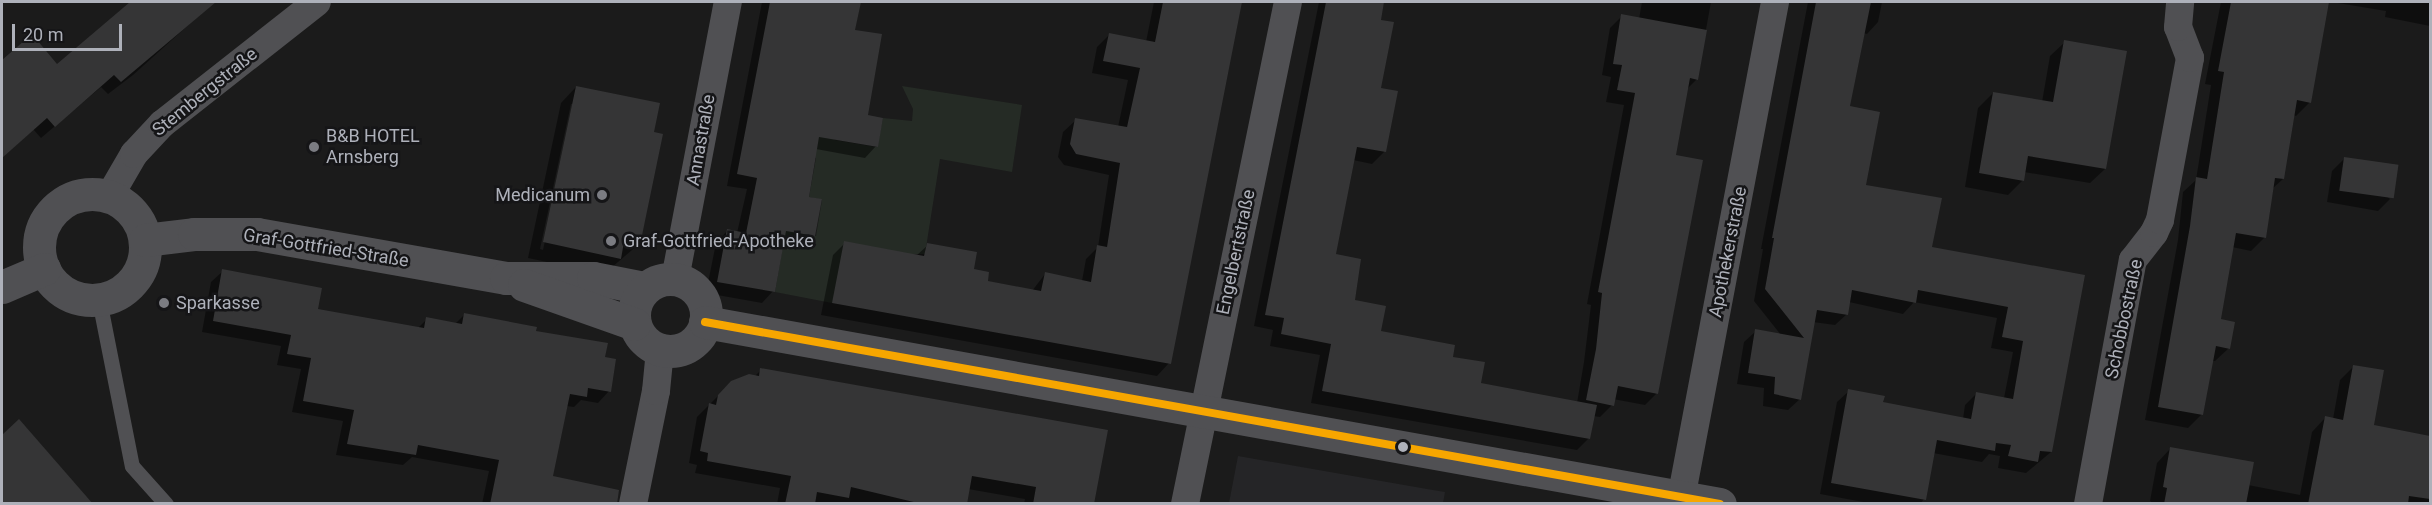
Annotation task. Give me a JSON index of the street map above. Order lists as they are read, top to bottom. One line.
{"streets":{"street":["Stembergstraße","Annastraße","Graf-Gottfried-Straße","Engelbertstraße","Apothekerstraße","Schobbostraße"]},"crossings":[["Stembergstraße","Graf-Gottfried-Straße"],["Annastraße","Graf-Gottfried-Straße"]],"places":["B&B HOTEL Arnsberg","Medicanum","Graf-Gottfried-Apotheke","Sparkasse"],"scale_bar":"20 m"}
